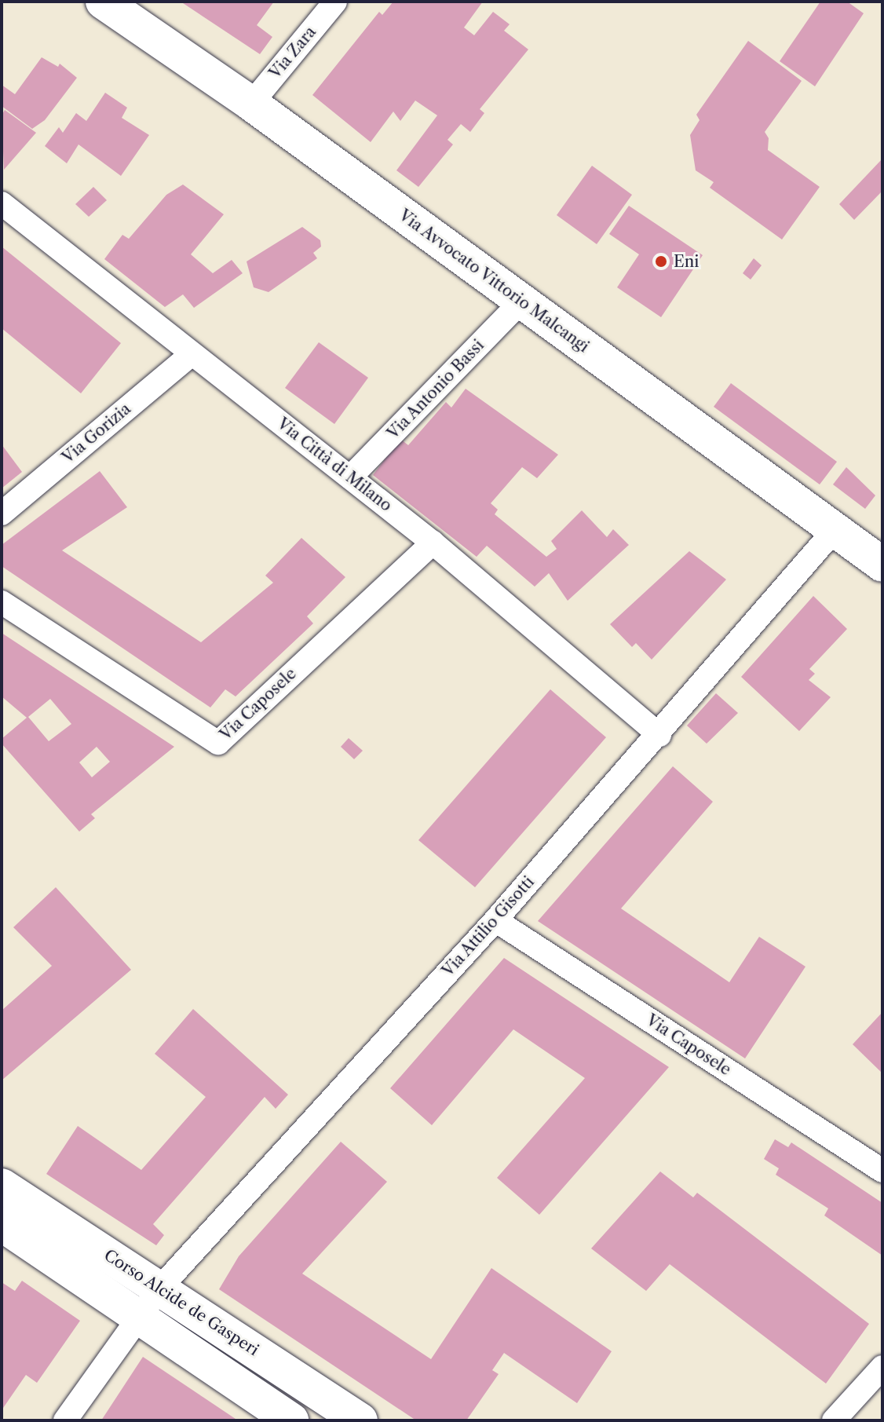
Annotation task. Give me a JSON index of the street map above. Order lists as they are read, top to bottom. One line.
{"streets":{"main road":["Via Avvocato Vittorio Malcangi","Corso Alcide de Gasperi"],"street":["Via Zara","Via Antonio Bassi","Via Gorizia","Via Città di Milano","Via Caposele","Via Attilio Gisotti"]},"crossings":[["Via Zara","Via Avvocato Vittorio Malcangi"],["Via Avvocato Vittorio Malcangi","Via Antonio Bassi"],["Via Avvocato Vittorio Malcangi","Via Attilio Gisotti"],["Via Antonio Bassi","Via Città di Milano"],["Via Gorizia","Via Città di Milano"],["Via Città di Milano","Via Caposele"],["Via Città di Milano","Via Attilio Gisotti"],["Via Caposele","Via Attilio Gisotti"],["Via Attilio Gisotti","Corso Alcide de Gasperi"]],"places":["Eni"]}
